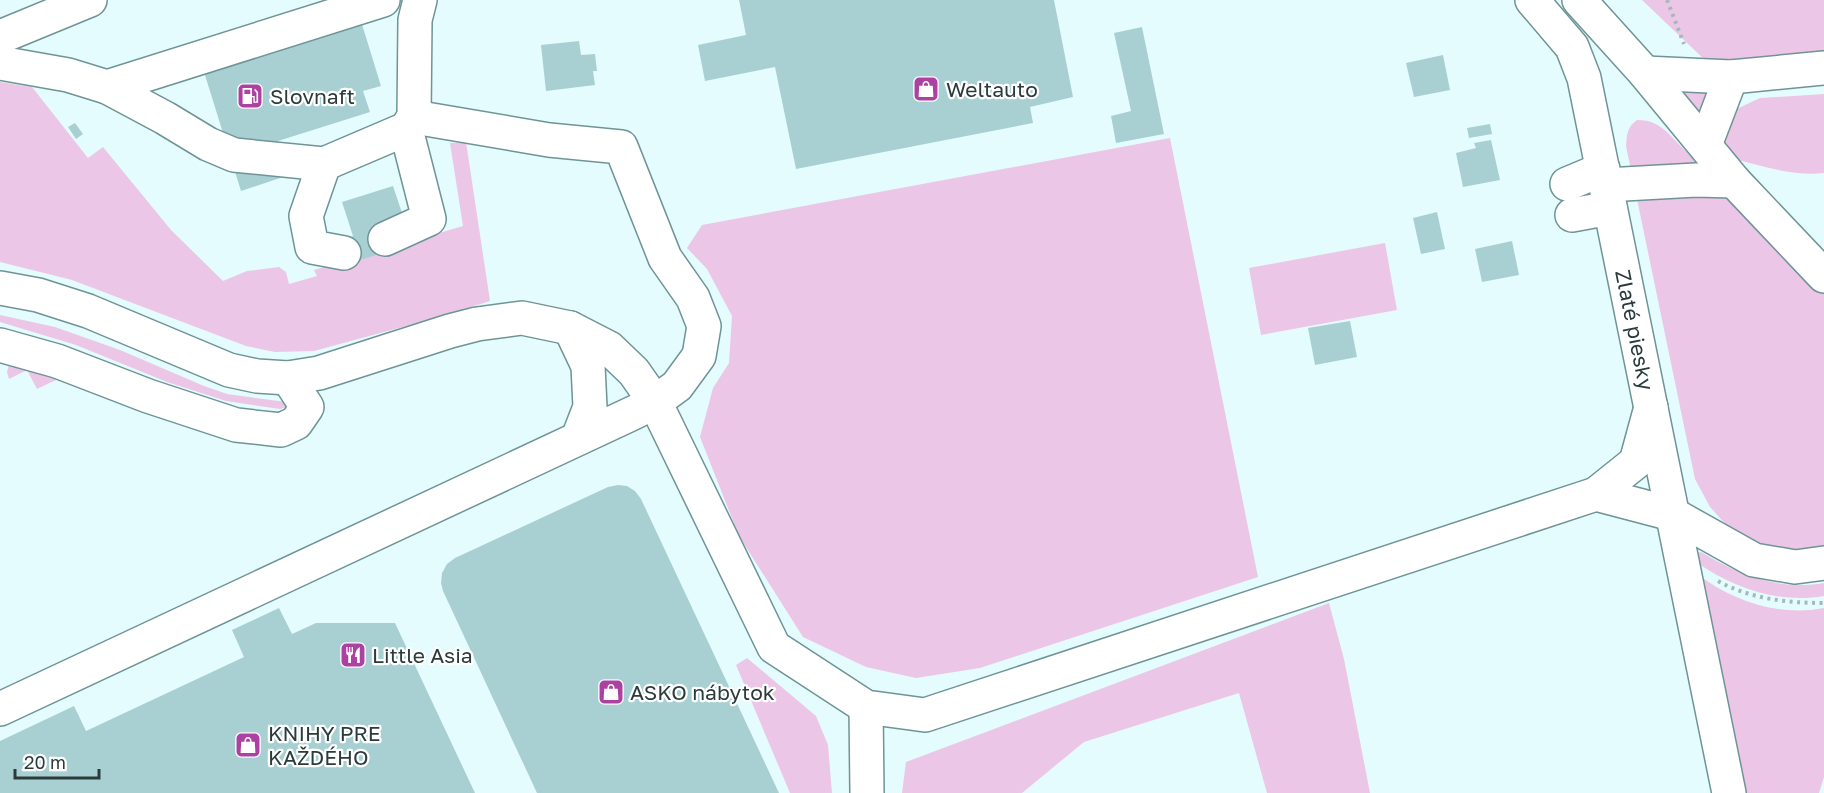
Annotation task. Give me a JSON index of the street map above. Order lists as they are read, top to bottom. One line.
{"streets":{"street":["Zlaté piesky"]},"places":{"shop":["Weltauto","ASKO nábytok","KNIHY PRE KAŽDÉHO"],"fuel station":["Slovnaft"],"restaurant":["Little Asia"]},"scale_bar":"20 m"}
